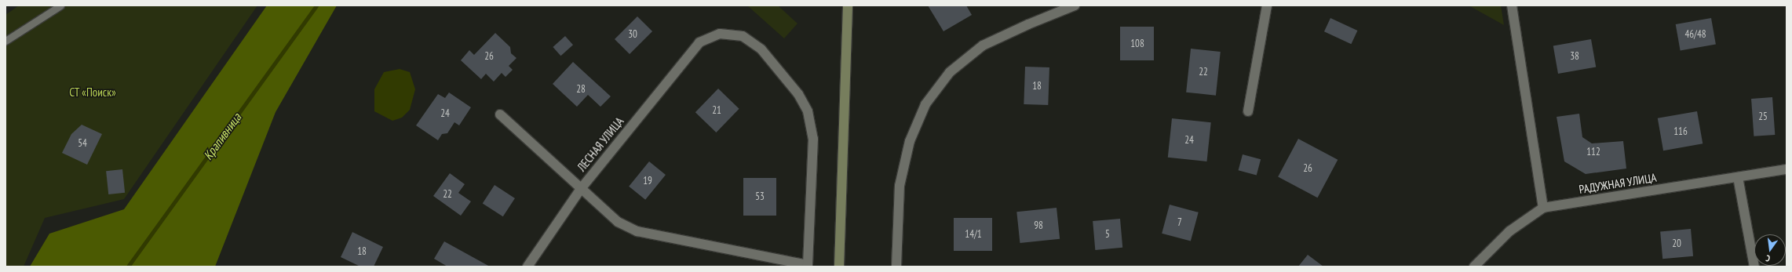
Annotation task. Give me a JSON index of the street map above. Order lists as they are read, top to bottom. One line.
{"streets":{"street":["ЛЕСНАЯ УЛИЦА","РАДУЖНАЯ УЛИЦА"]},"water":["Крапивница"],"parks":["СТ «Поиск»"],"house_numbers":["30","46/48","108","26","38","22","18","28","21","24","25","116","24","54","112","26","19","22","53","7","98","14/1","5","20","18"],"north":"bottom"}
